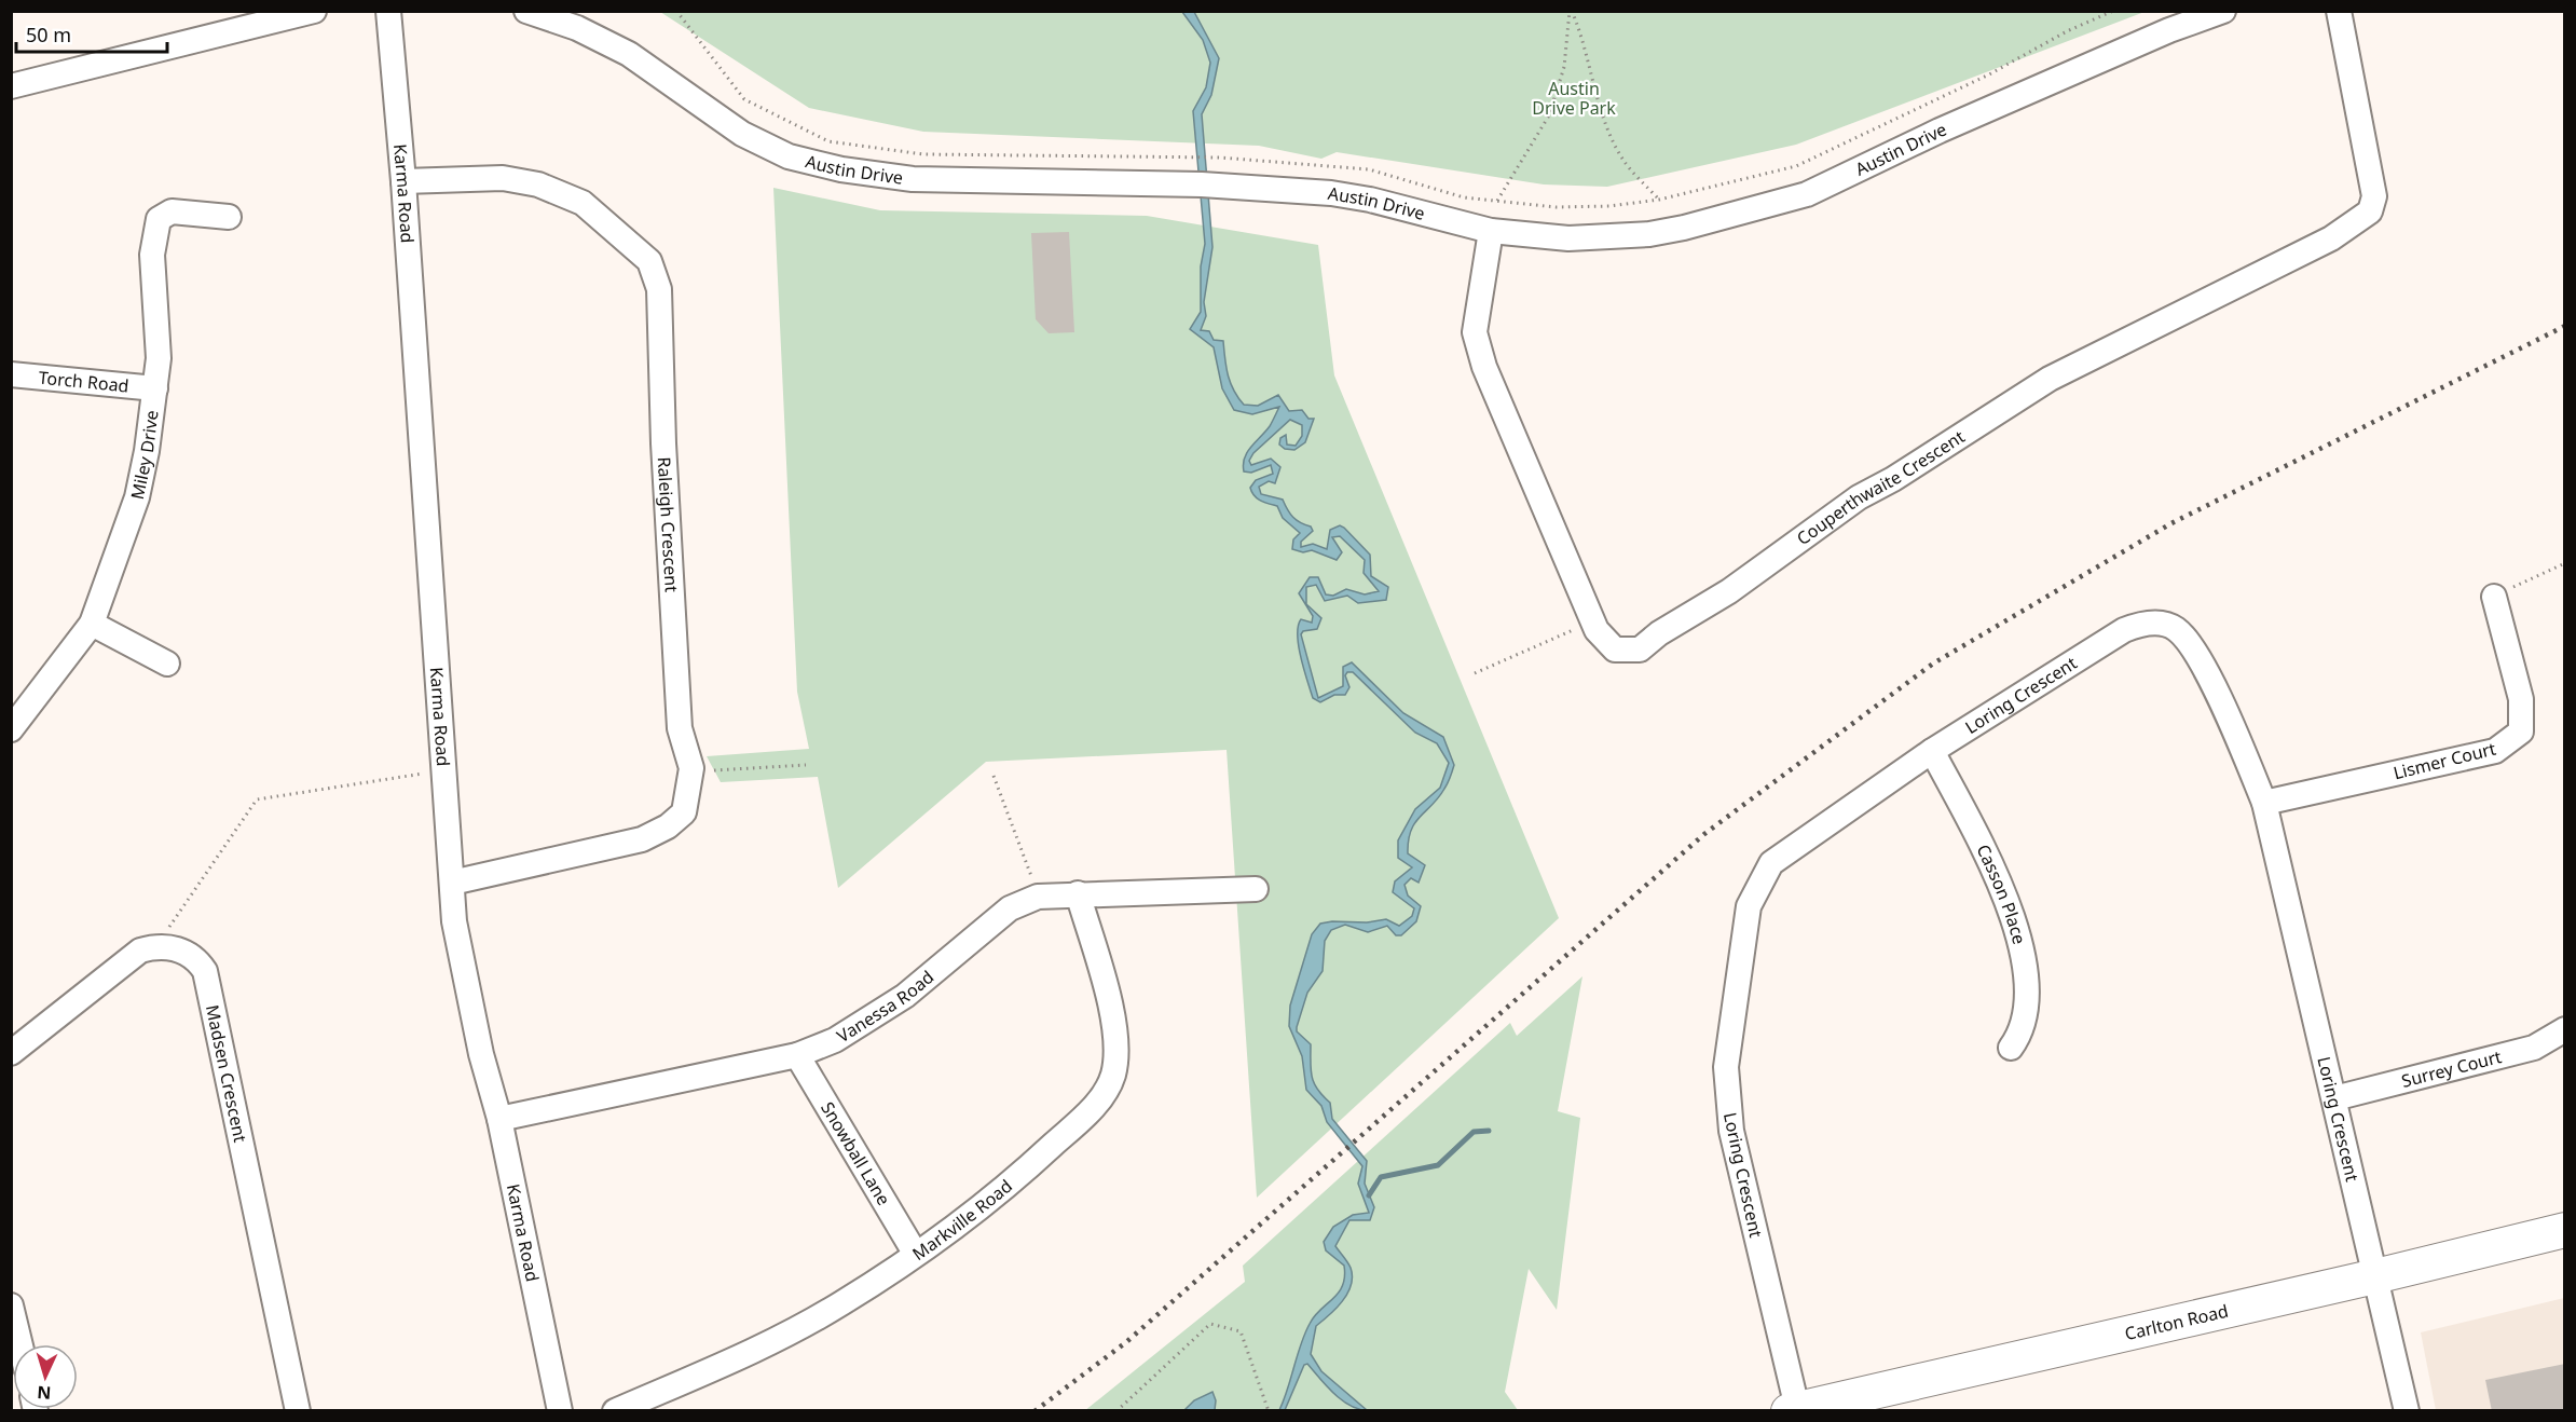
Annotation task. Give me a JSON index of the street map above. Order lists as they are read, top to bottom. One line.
{"streets":{"street":["Austin Drive","Karma Road","Torch Road","Miley Drive","Couperthwaite Crescent","Raleigh Crescent","Loring Crescent","Lismer Court","Casson Place","Vanessa Road","Surrey Court","Madsen Crescent","Snowball Lane","Markville Road","Carlton Road"]},"crossings":[["Austin Drive","Couperthwaite Crescent"],["Karma Road","Raleigh Crescent"],["Karma Road","Vanessa Road"],["Torch Road","Miley Drive"],["Loring Crescent","Lismer Court"],["Loring Crescent","Casson Place"],["Loring Crescent","Surrey Court"],["Loring Crescent","Carlton Road"],["Vanessa Road","Snowball Lane"],["Vanessa Road","Markville Road"],["Snowball Lane","Markville Road"]],"parks":["Austin Drive Park"],"scale_bar":"50 m","north":"bottom"}
